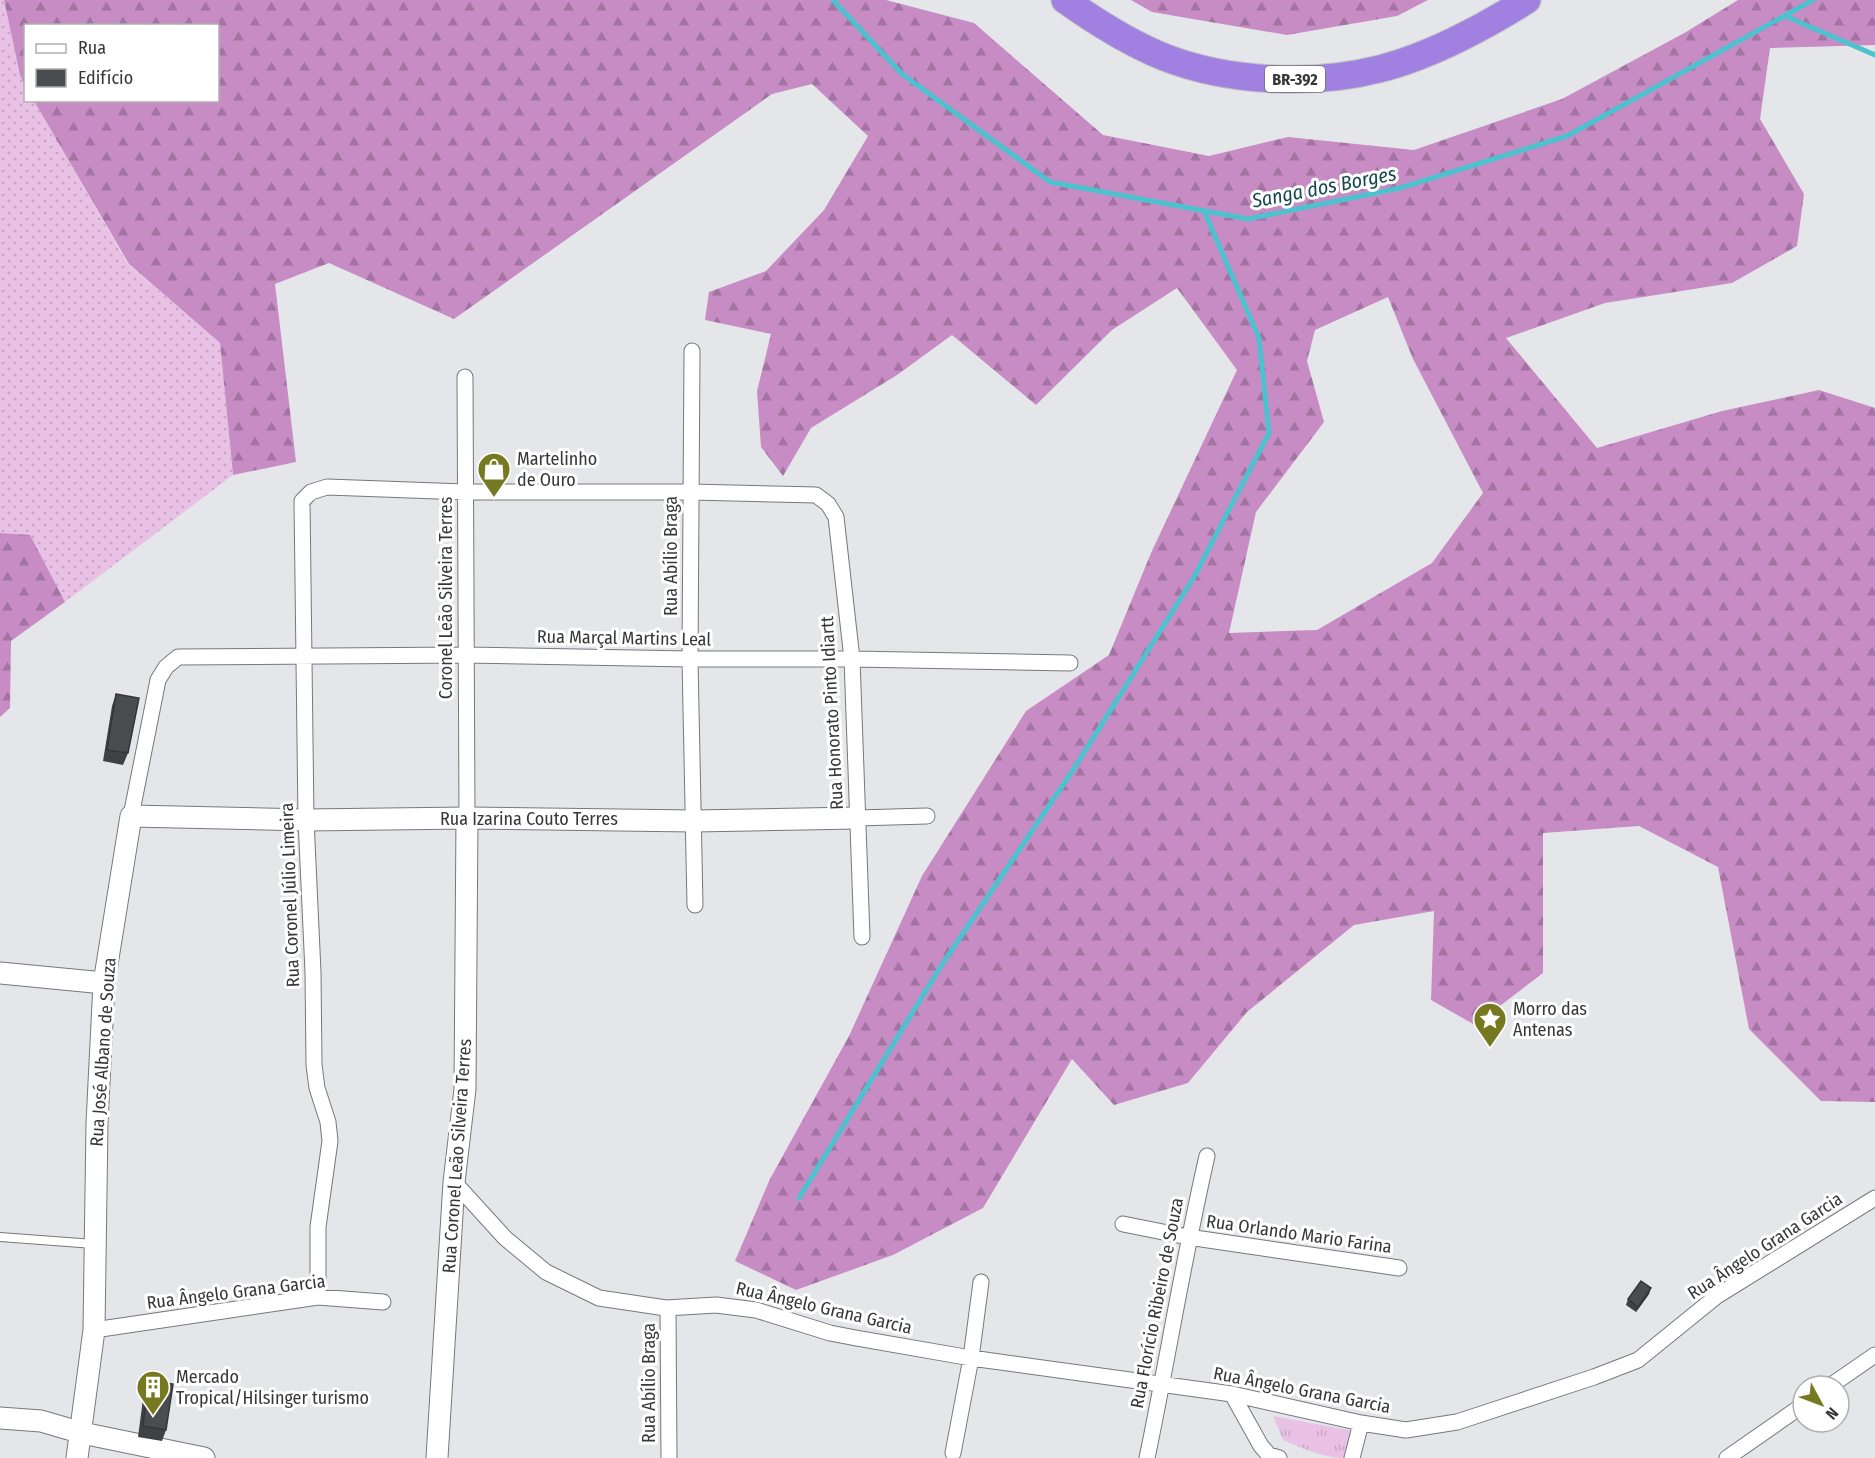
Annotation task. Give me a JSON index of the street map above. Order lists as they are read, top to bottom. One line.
{"streets":{"highway":["BR-392"],"street":["Rua Abílio Braga","Coronel Leão Silveira Terres","Rua Marçal Martins Leal","Rua Honorato Pinto Idiartt","Rua Izarina Couto Terres","Rua Coronel Júlio Limeira","Rua José Albano de Souza","Rua Coronel Leão Silveira Terres","Rua Orlando Mario Farina","Rua Ângelo Grana Garcia","Rua Florício Ribeiro de Souza"]},"crossings":[["Rua Abílio Braga","Rua Marçal Martins Leal"],["Rua Abílio Braga","Rua Honorato Pinto Idiartt"],["Rua Abílio Braga","Rua Izarina Couto Terres"],["Rua Abílio Braga","Rua Ângelo Grana Garcia"],["Coronel Leão Silveira Terres","Rua Marçal Martins Leal"],["Coronel Leão Silveira Terres","Rua Izarina Couto Terres"],["Coronel Leão Silveira Terres","Rua Coronel Júlio Limeira"],["Coronel Leão Silveira Terres","Rua Coronel Leão Silveira Terres"],["Rua Marçal Martins Leal","Rua Honorato Pinto Idiartt"],["Rua Marçal Martins Leal","Rua Coronel Júlio Limeira"],["Rua Marçal Martins Leal","Rua José Albano de Souza"],["Rua Honorato Pinto Idiartt","Rua Izarina Couto Terres"],["Rua Izarina Couto Terres","Rua Coronel Júlio Limeira"],["Rua Izarina Couto Terres","Rua José Albano de Souza"],["Rua Izarina Couto Terres","Rua Coronel Leão Silveira Terres"],["Rua Coronel Júlio Limeira","Rua Ângelo Grana Garcia"],["Rua José Albano de Souza","Rua Ângelo Grana Garcia"],["Rua Coronel Leão Silveira Terres","Rua Ângelo Grana Garcia"],["Rua Orlando Mario Farina","Rua Florício Ribeiro de Souza"],["Rua Ângelo Grana Garcia","Rua Florício Ribeiro de Souza"]],"water":["Sanga dos Borges"],"places":{"shop":["Martelinho de Ouro"],"place":["Morro das Antenas"],"building":["Mercado Tropical/Hilsinger turismo"]},"legend":["Rua","Edifício"],"north":"bottom right"}
